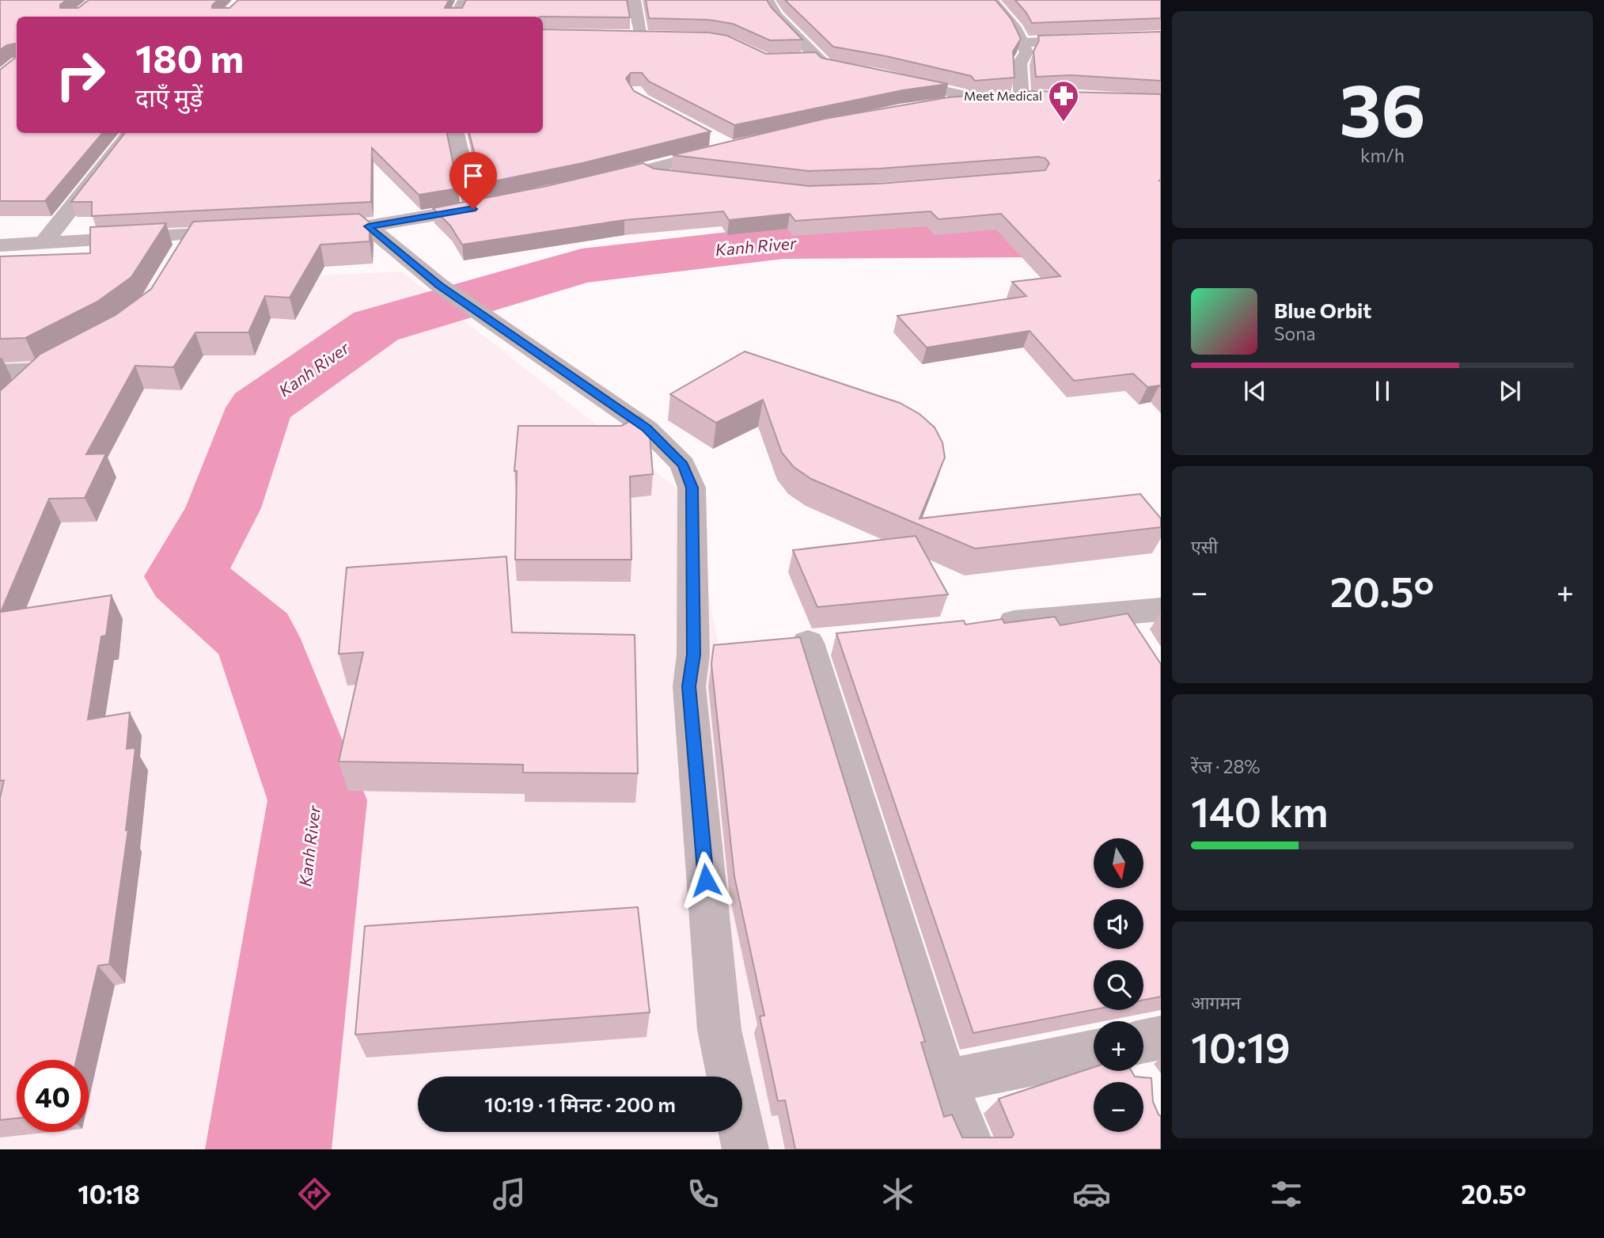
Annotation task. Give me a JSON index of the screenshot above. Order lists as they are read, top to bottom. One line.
{"water":["Kanh River"],"places":{"pharmacy":["Meet Medical"]},"north":"bottom","page":{"tile":[["36","km/h"],"एसी",["रेंज · 28%","140 km"],["आगमन","10:19"]],"turn":["180 m","दाएँ मुड़ें"],"song":["Blue Orbit","Sona"],"heat":["−","20.5°","+"],"map_buttons":["+","−"],"limit":"40","trip":"10:19 · 1 मिनट · 200 m","tabs":["10:18","20.5°"]}}
